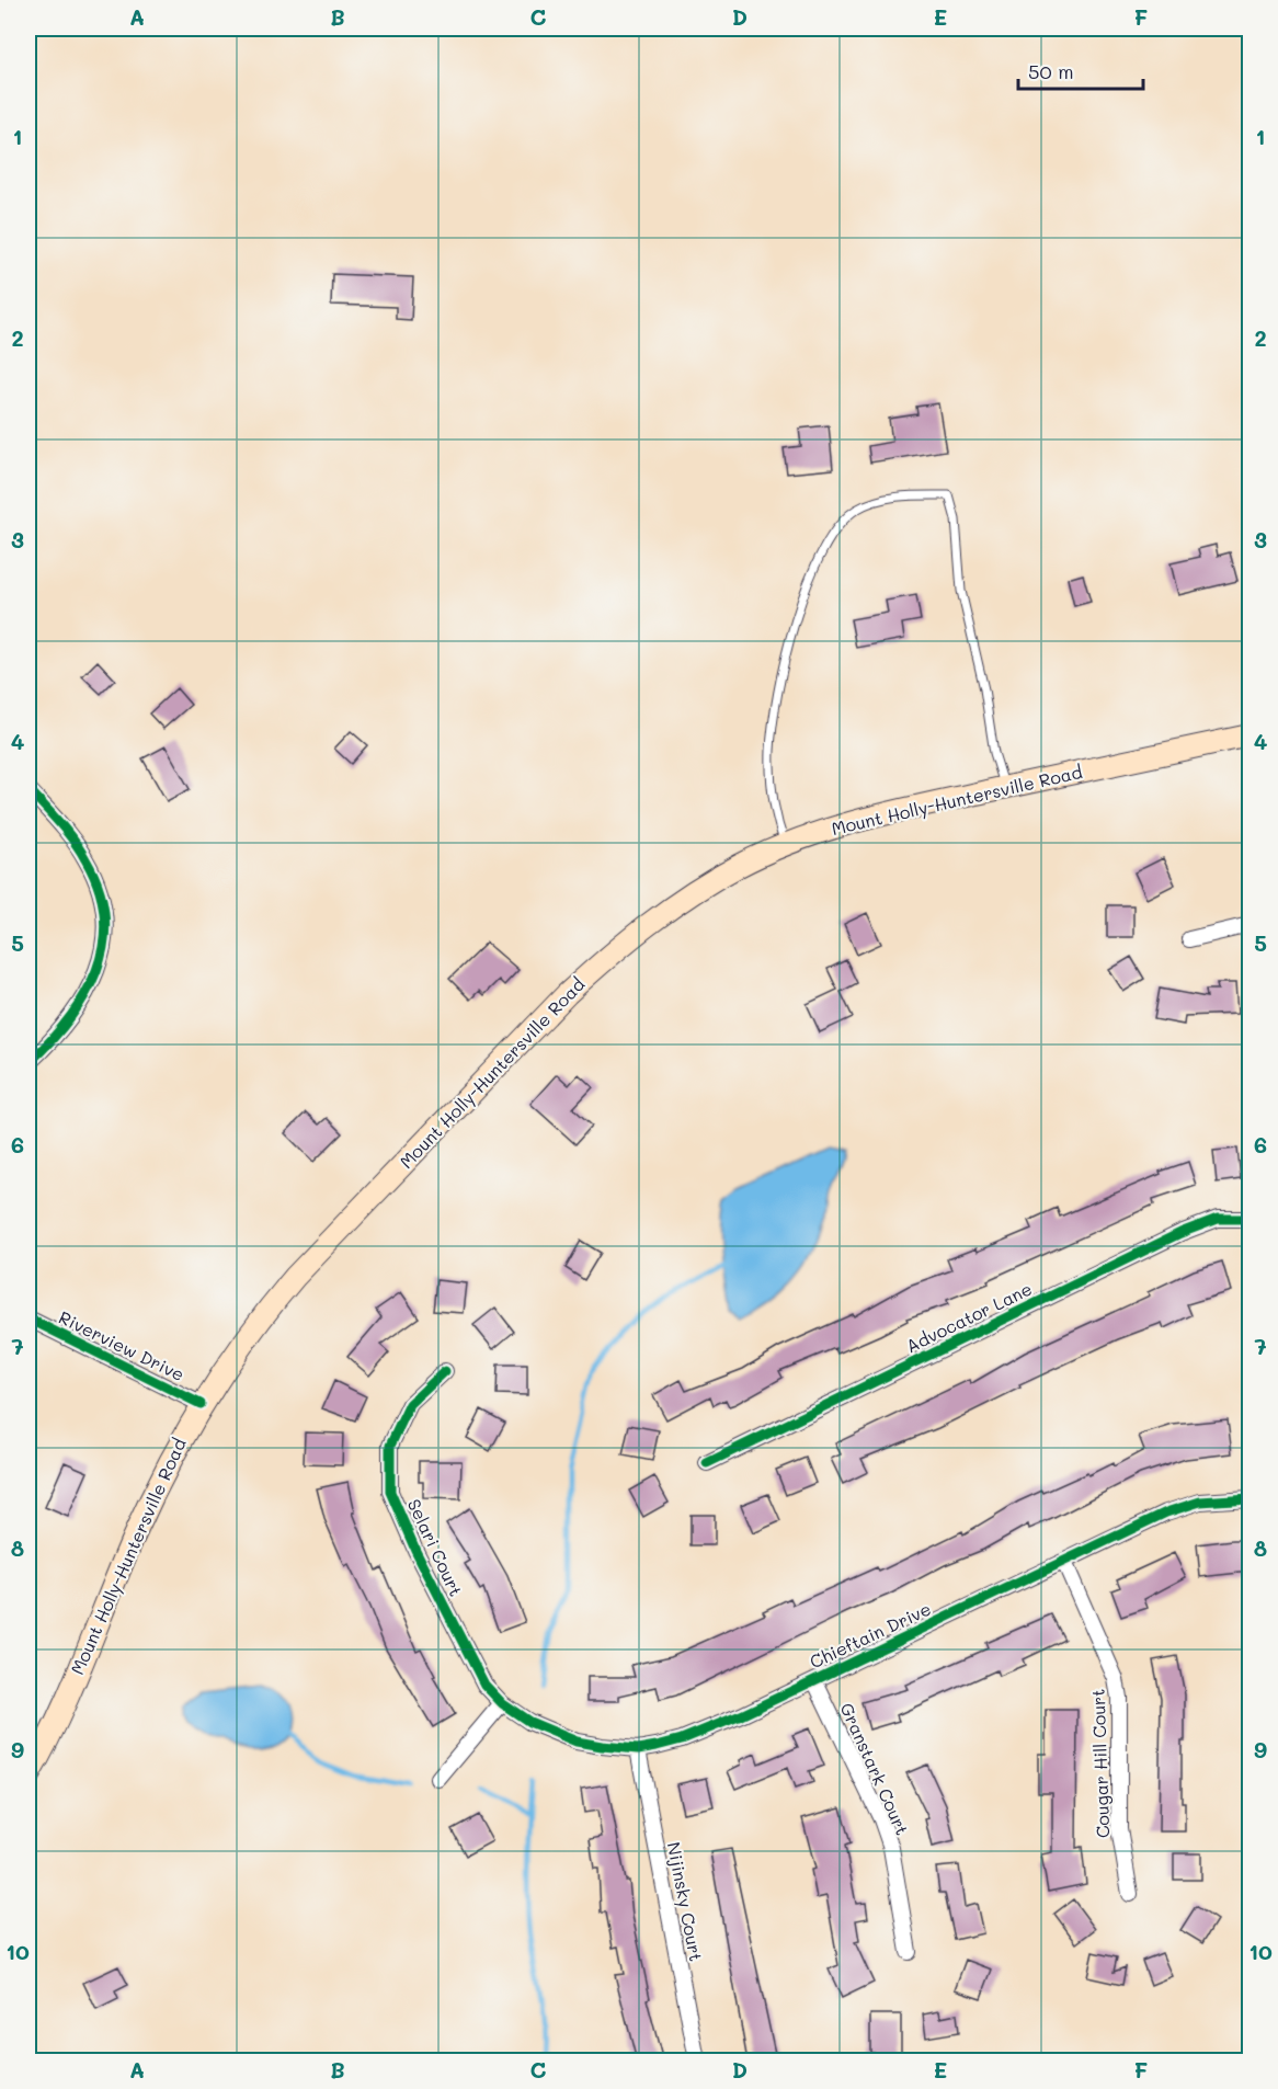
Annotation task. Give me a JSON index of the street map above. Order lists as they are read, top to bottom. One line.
{"streets":{"main road":["Mount Holly-Huntersville Road"],"street":["Advocator Lane","Riverview Drive","Selari Court","Chieftain Drive","Cougar Hill Court","Granstark Court","Nijinsky Court"]},"crossings":[["Mount Holly-Huntersville Road","Riverview Drive"],["Selari Court","Chieftain Drive"],["Chieftain Drive","Cougar Hill Court"],["Chieftain Drive","Granstark Court"],["Chieftain Drive","Nijinsky Court"]],"scale_bar":"50 m","grid":{"columns":["A","B","C","D","E","F"],"rows":["1","2","3","4","5","6","7","8","9","10"]}}
